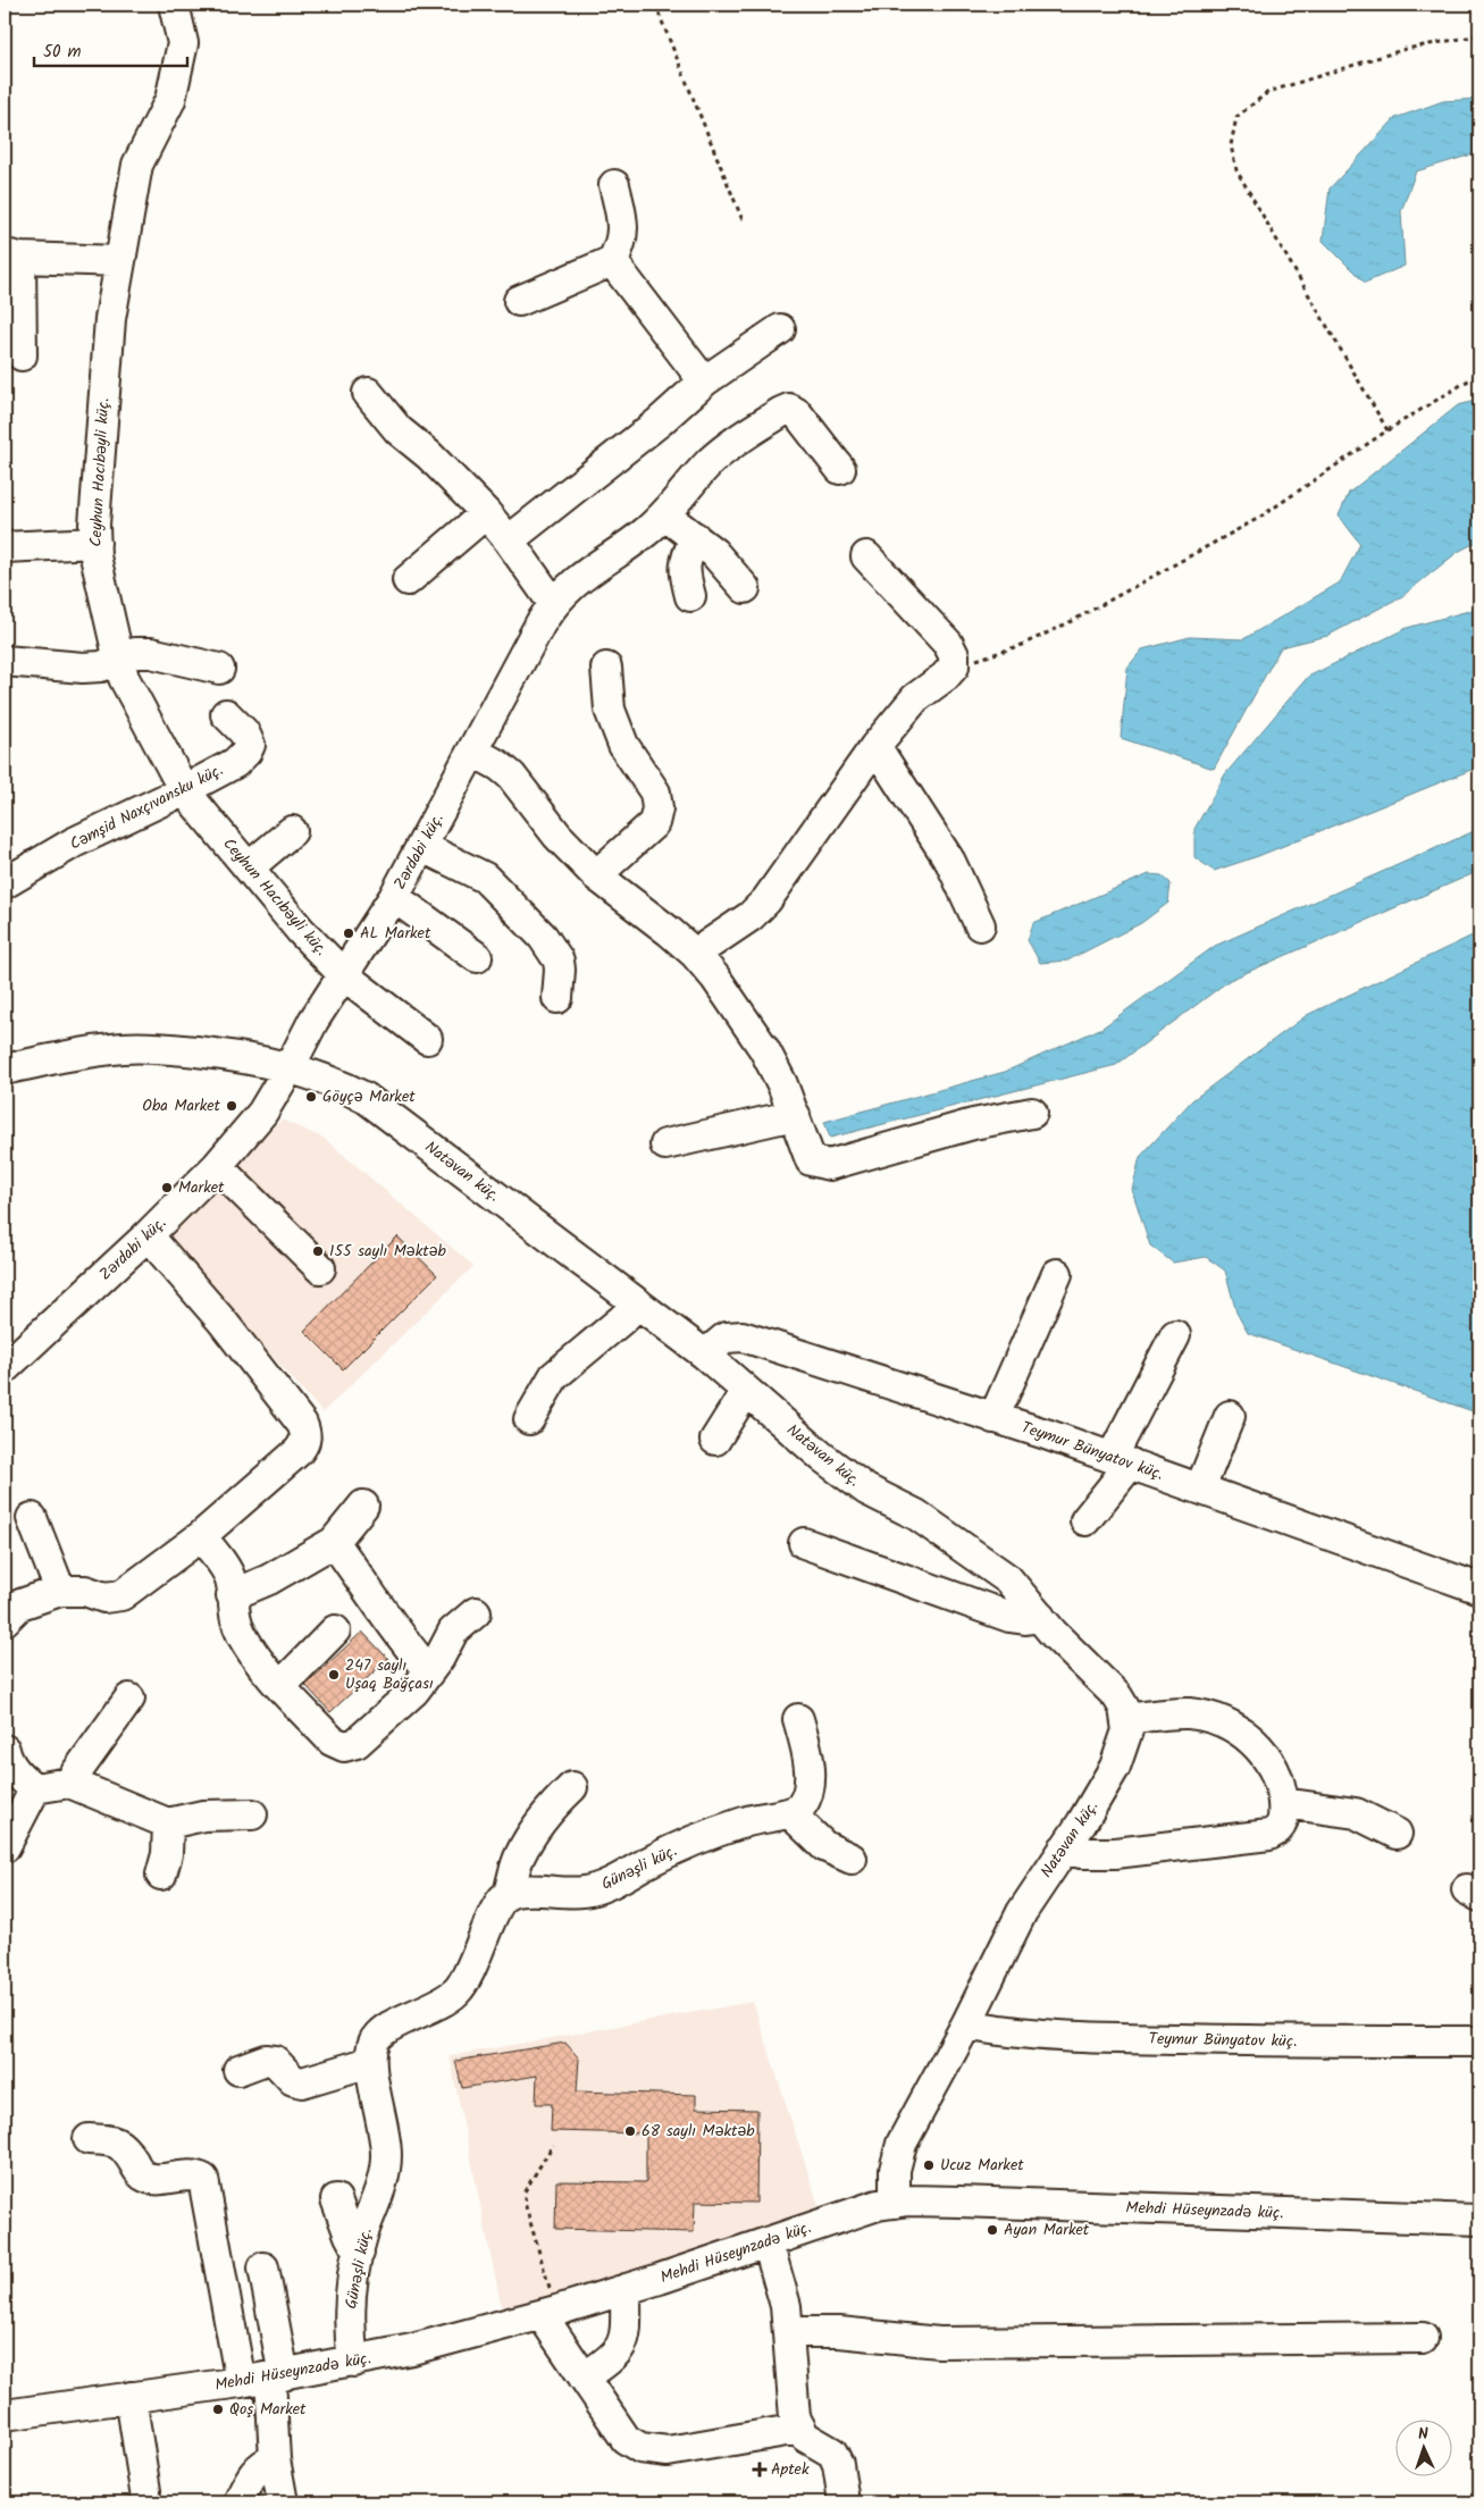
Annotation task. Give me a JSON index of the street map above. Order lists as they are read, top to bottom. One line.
{"streets":{"street":["Ceyhun Hacıbəyli küç.","Cəmşid Naxçıvansku küç.","Zərdabi küç.","Natəvan küç.","Teymur Bünyatov küç.","Günəşli küç.","Mehdi Hüseynzadə küç."]},"crossings":[["Ceyhun Hacıbəyli küç.","Cəmşid Naxçıvansku küç."],["Ceyhun Hacıbəyli küç.","Zərdabi küç."],["Zərdabi küç.","Natəvan küç."],["Natəvan küç.","Teymur Bünyatov küç."],["Natəvan küç.","Mehdi Hüseynzadə küç."],["Günəşli küç.","Mehdi Hüseynzadə küç."]],"places":{"other":["AL Market","Göyçə Market","Oba Market","Market","155 saylı Məktəb","247 saylı Uşaq Bağçası","68 saylı Məktəb","Ucuz Market","Ayan Market","Qoş Market"],"health":["Aptek"]},"scale_bar":"50 m","north":"top"}
